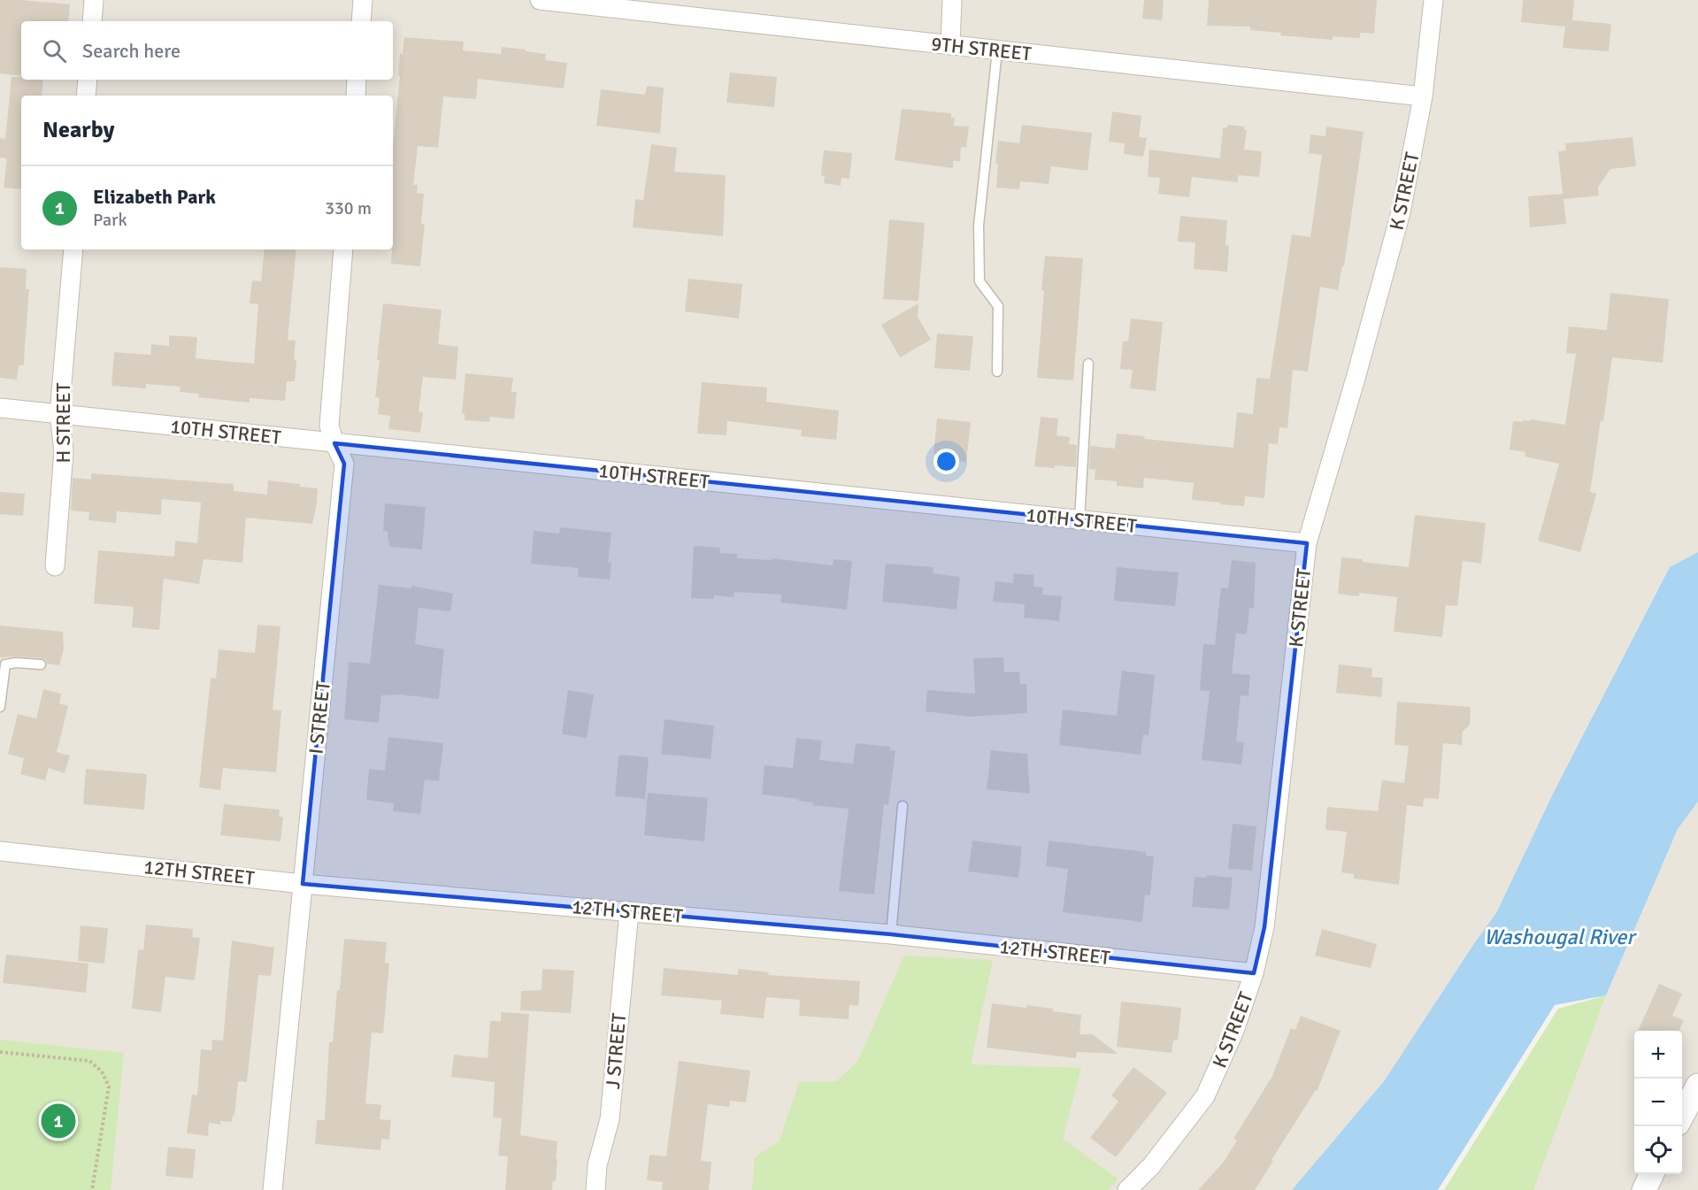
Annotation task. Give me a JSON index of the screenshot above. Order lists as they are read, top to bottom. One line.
{"streets":{"street":["9TH STREET","K STREET","H STREET","10TH STREET","I STREET","12TH STREET","J STREET"]},"crossings":[["9TH STREET","K STREET"],["K STREET","10TH STREET"],["K STREET","12TH STREET"],["H STREET","10TH STREET"],["10TH STREET","I STREET"],["I STREET","12TH STREET"],["12TH STREET","J STREET"]],"water":["Washougal River"],"page":{"search":"Search here","heading":"Nearby","list":[{"mark":"1","name":"Elizabeth Park","note":"Park","value":"330 m"}],"map_buttons":["+","−"],"pins":"1"}}
